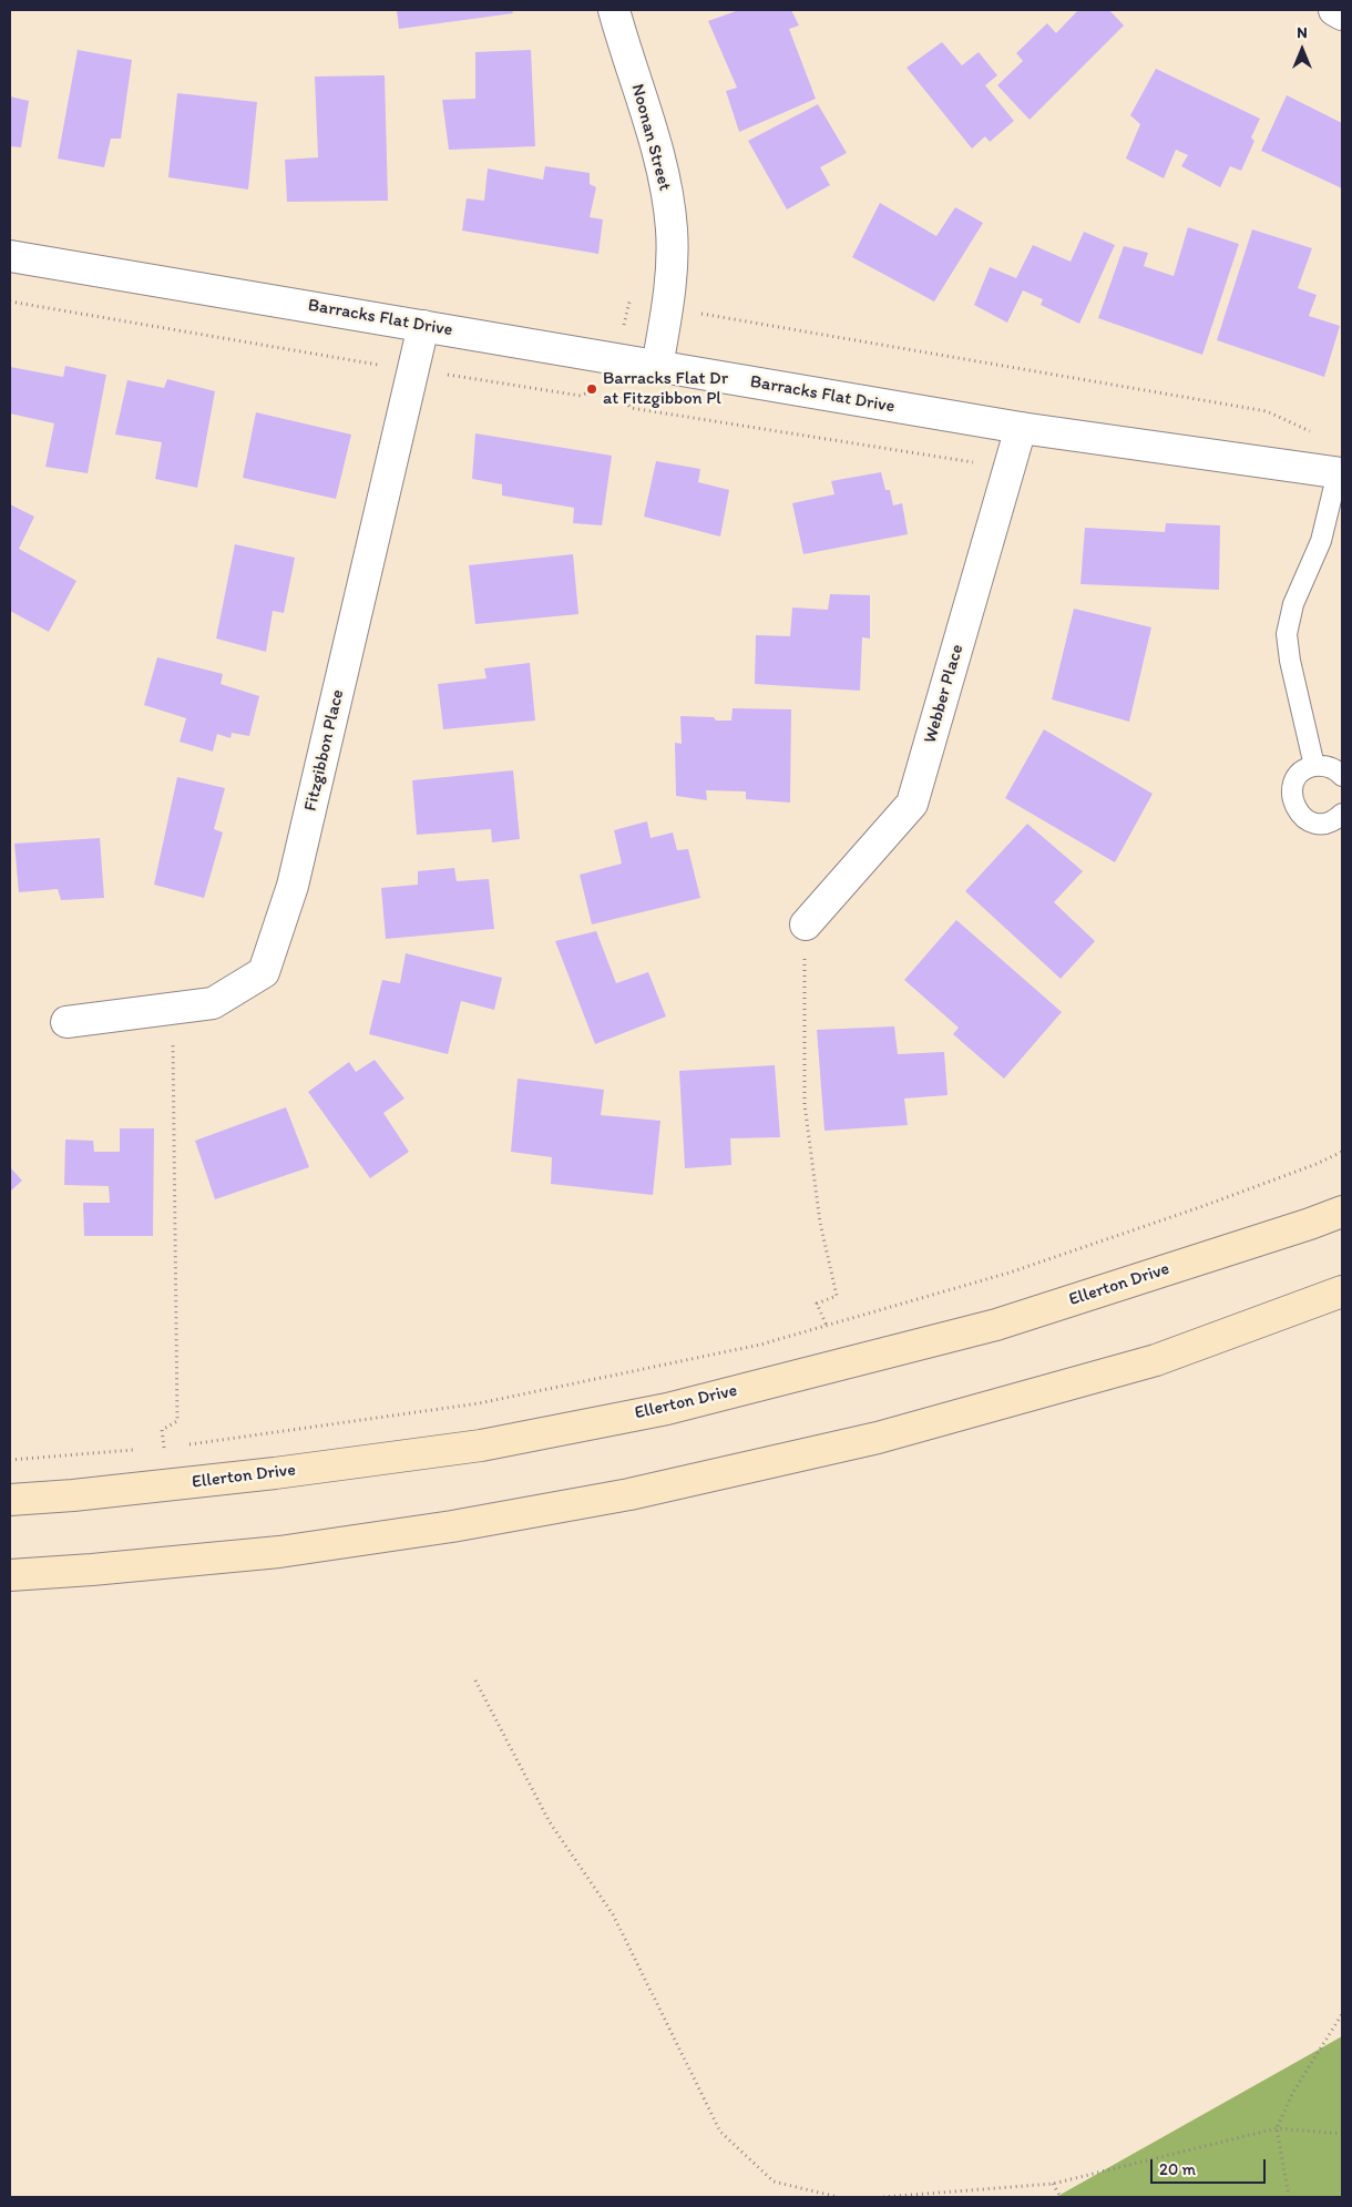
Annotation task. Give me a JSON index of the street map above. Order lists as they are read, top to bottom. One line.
{"streets":{"main road":["Ellerton Drive"],"street":["Noonan Street","Barracks Flat Drive","Webber Place","Fitzgibbon Place"]},"crossings":[["Noonan Street","Barracks Flat Drive"],["Barracks Flat Drive","Webber Place"],["Barracks Flat Drive","Fitzgibbon Place"]],"places":["Barracks Flat Dr at Fitzgibbon Pl"],"scale_bar":"20 m","north":"top"}
